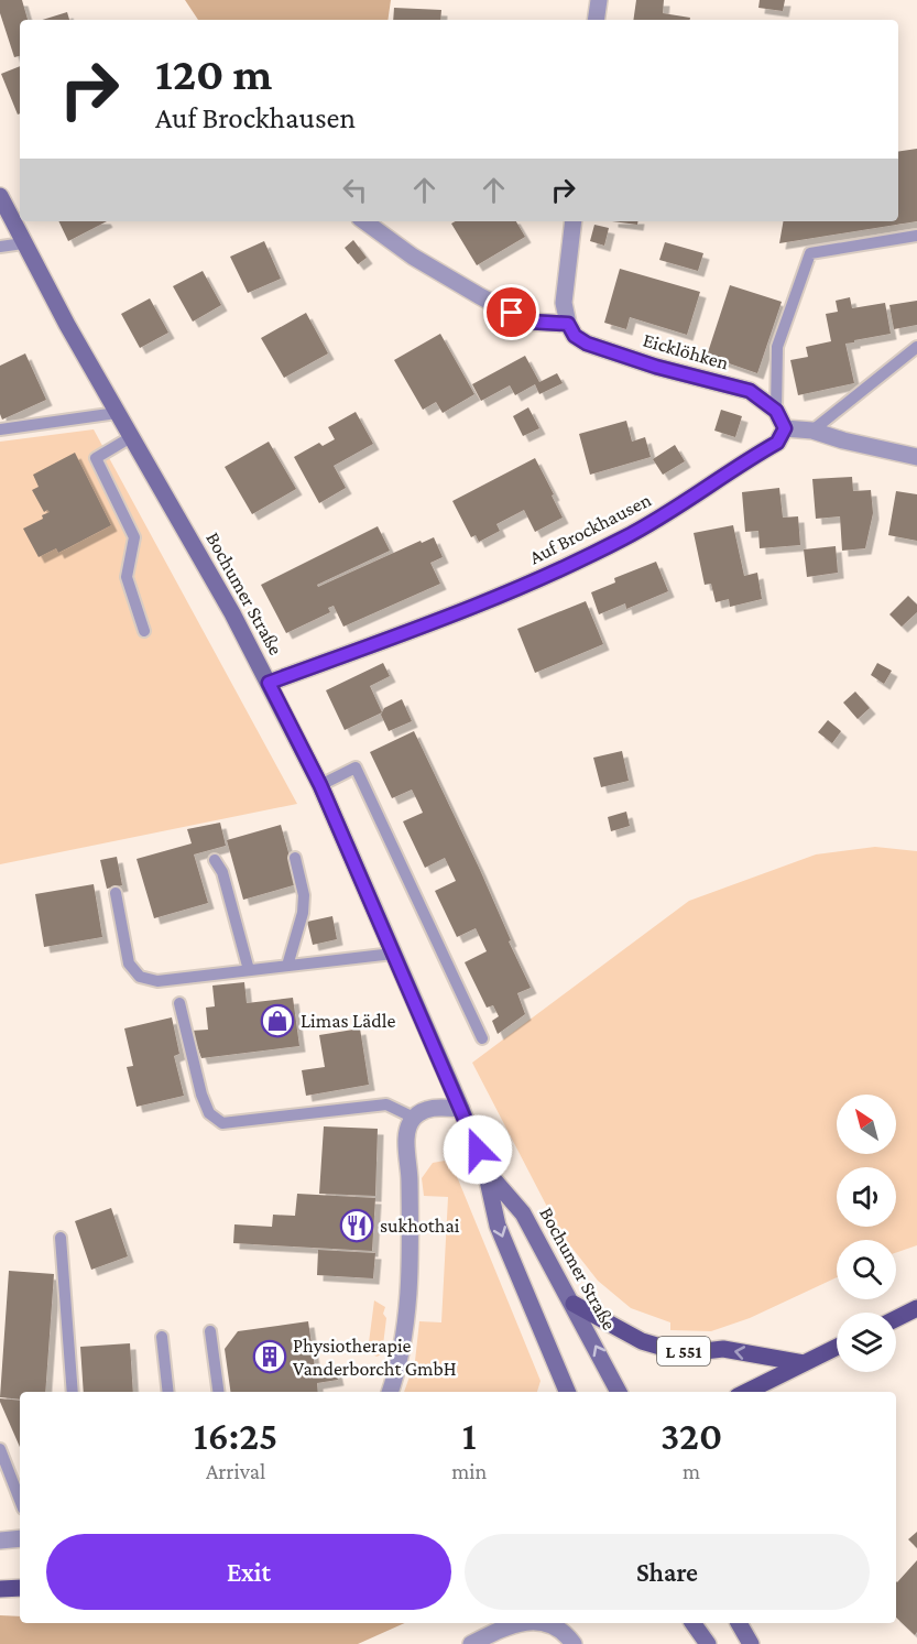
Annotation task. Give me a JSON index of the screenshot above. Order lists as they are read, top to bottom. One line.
{"streets":{"main road":["Bochumer Straße","L 551"],"street":["Eicklöhken","Auf Brockhausen"]},"crossings":[["Eicklöhken","Auf Brockhausen"],["Auf Brockhausen","Bochumer Straße"],["Bochumer Straße","L 551"]],"places":{"shop":["Limas Lädle"],"restaurant":["sukhothai"],"building":["Physiotherapie Vanderborcht GmbH"]},"north":"top left","page":{"turn":["120 m","Auf Brockhausen"],"eta":["16:25","Arrival","1","min","320","m"],"buttons":["Exit","Share"]}}
